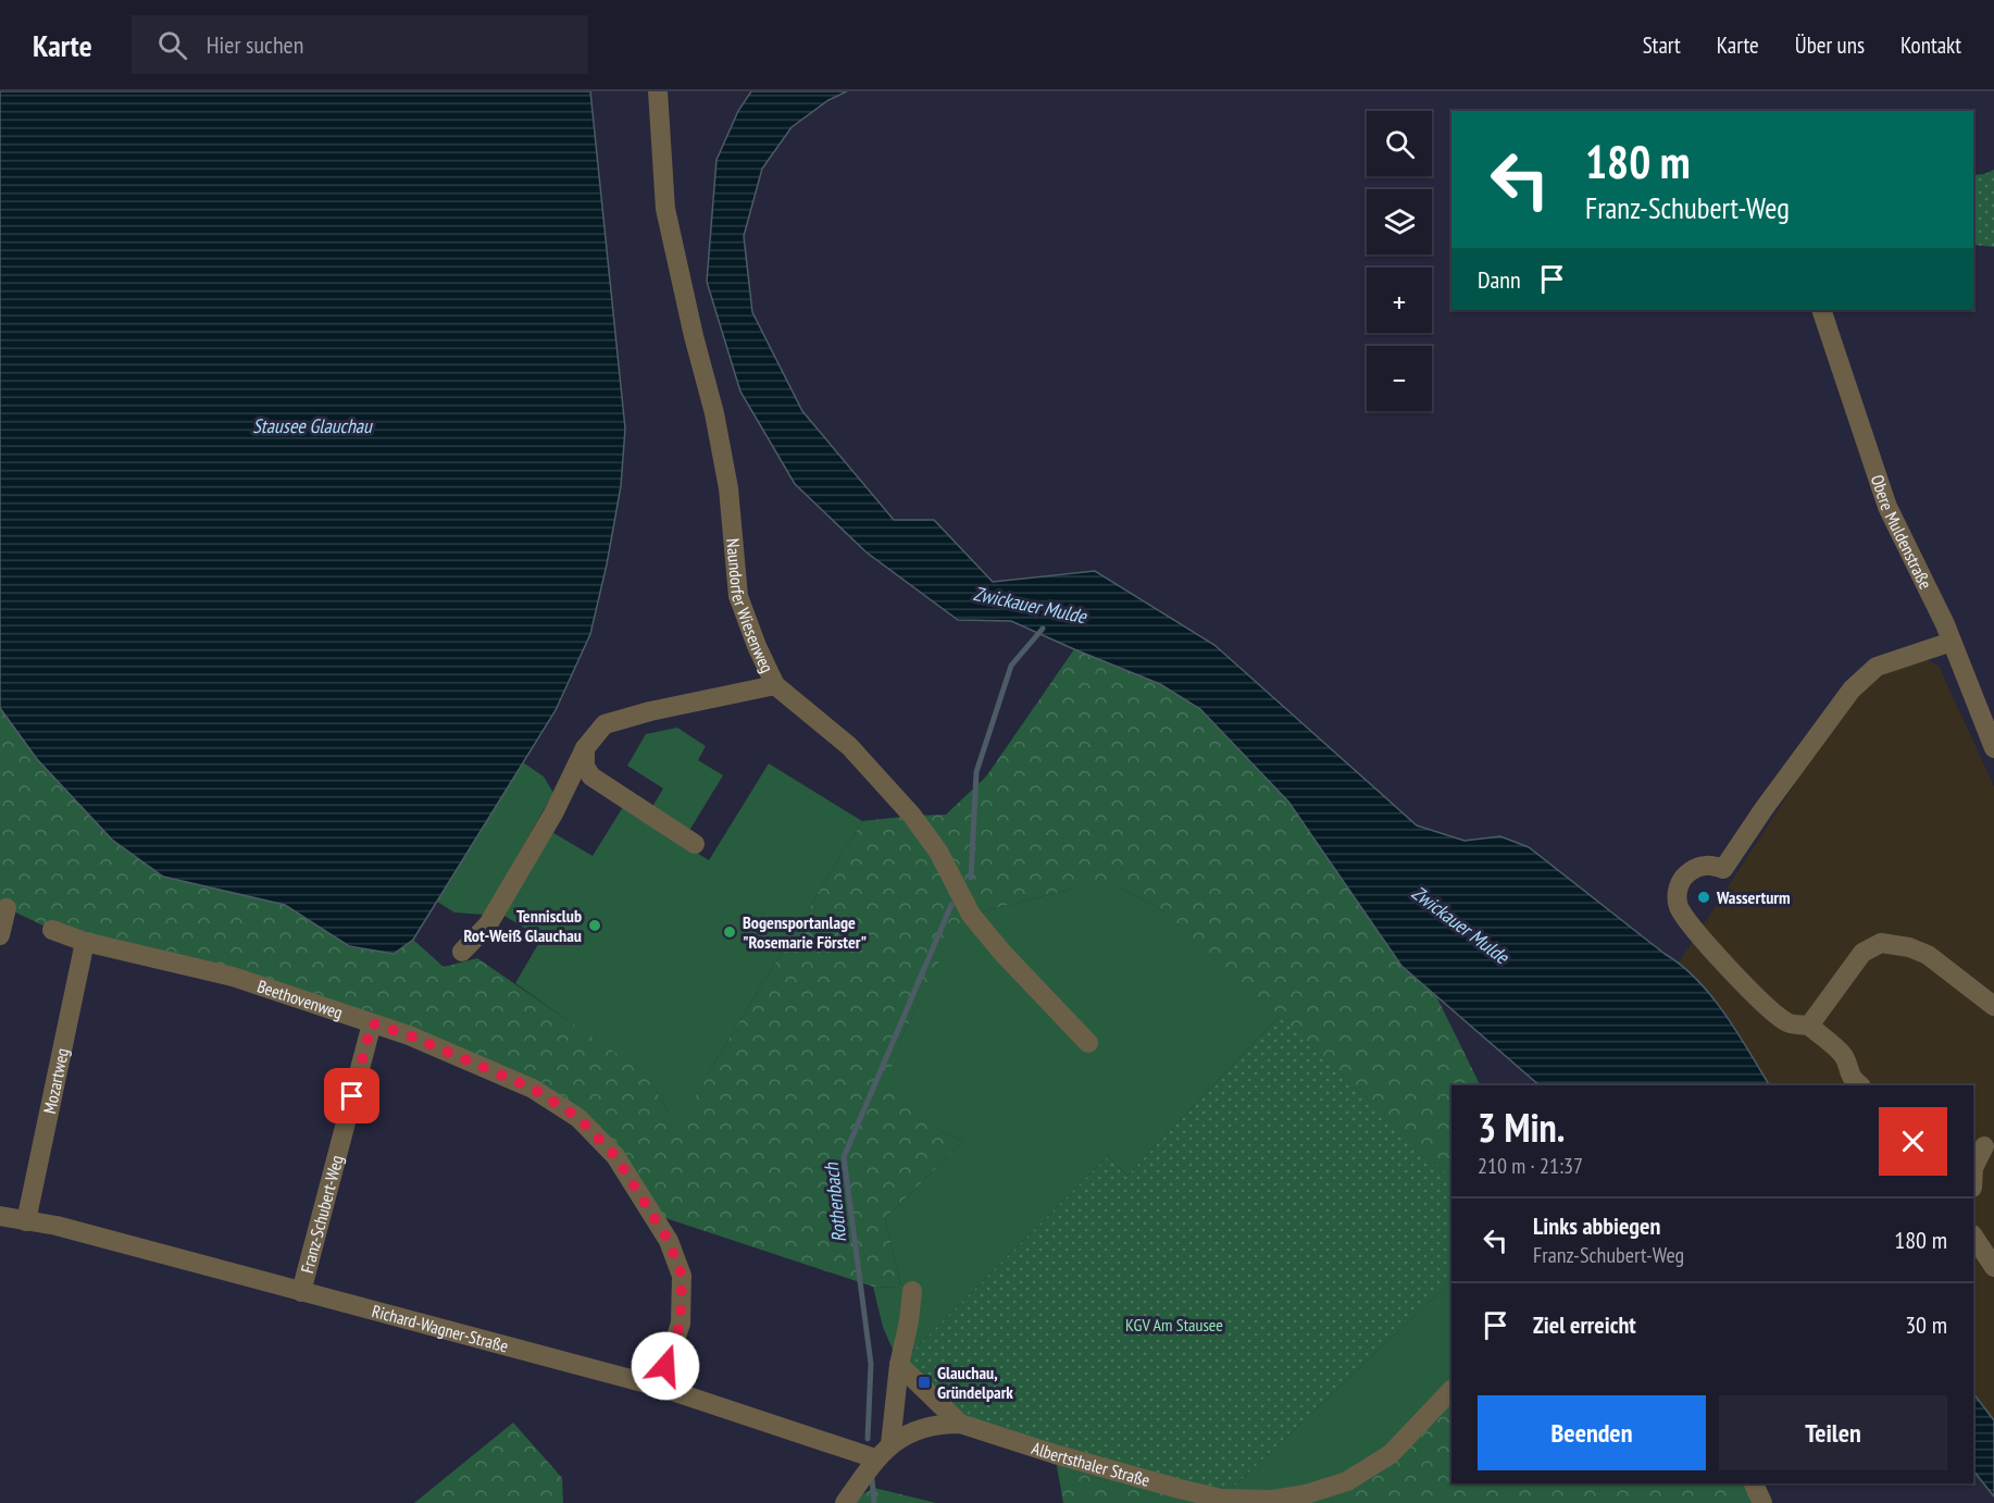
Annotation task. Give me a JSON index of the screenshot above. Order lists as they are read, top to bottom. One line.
{"streets":{"street":["Obere Muldenstraße","Naundorfer Wiesenweg","Beethovenweg","Mozartweg","Franz-Schubert-Weg","Richard-Wagner-Straße","Albertsthaler Straße"]},"crossings":[["Beethovenweg","Mozartweg"],["Beethovenweg","Franz-Schubert-Weg"],["Beethovenweg","Richard-Wagner-Straße"],["Mozartweg","Richard-Wagner-Straße"],["Franz-Schubert-Weg","Richard-Wagner-Straße"],["Richard-Wagner-Straße","Albertsthaler Straße"]],"water":["Stausee Glauchau","Zwickauer Mulde","Rothenbach"],"parks":["KGV Am Stausee"],"places":{"other":["Wasserturm","Tennisclub Rot-Weiß Glauchau","Bogensportanlage \"Rosemarie Förster\""],"transit":["Glauchau, Gründelpark"]},"page":{"header":"Karte","search":"Hier suchen","nav":["Start","Karte","Über uns","Kontakt"],"map_buttons":["+","−"],"turn":["180 m","Franz-Schubert-Weg"],"then":"Dann","heading":["3 Min.","210 m · 21:37"],"list":[{"name":"Links abbiegen","note":"Franz-Schubert-Weg","value":"180 m"},{"name":"Ziel erreicht","value":"30 m"}],"buttons":["Beenden","Teilen"]}}
